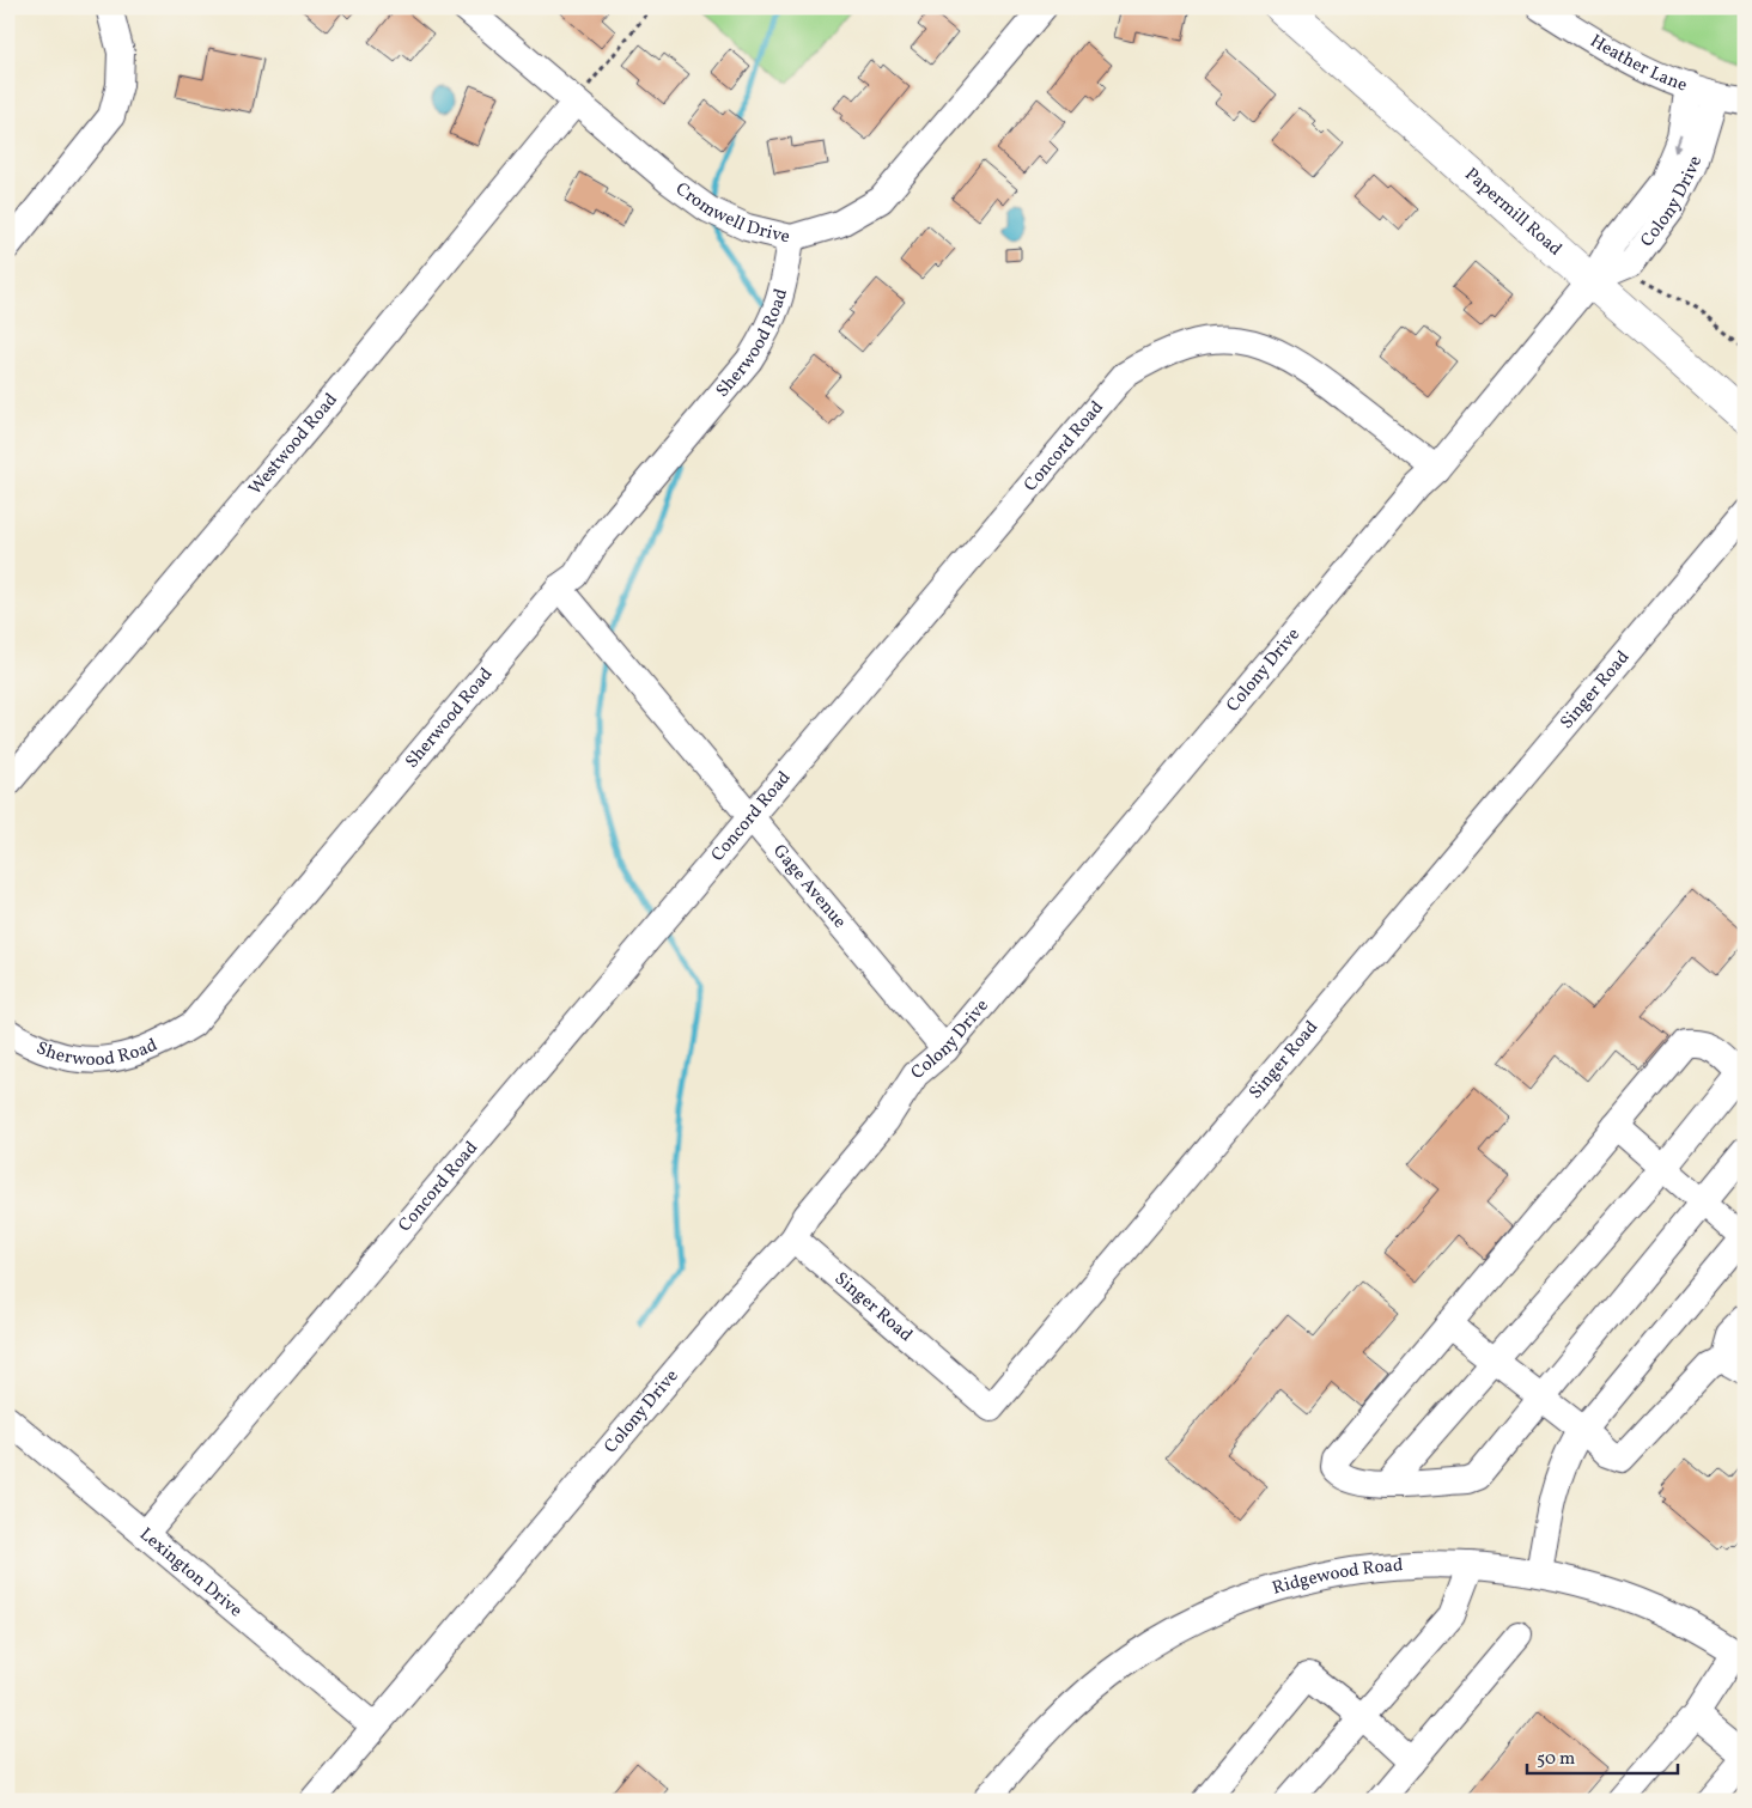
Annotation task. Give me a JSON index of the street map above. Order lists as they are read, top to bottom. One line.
{"streets":{"main road":["Papermill Road"],"street":["Heather Lane","Colony Drive","Cromwell Drive","Sherwood Road","Westwood Road","Concord Road","Singer Road","Gage Avenue","Lexington Drive","Ridgewood Road"]},"crossings":[["Heather Lane","Colony Drive"],["Colony Drive","Papermill Road"],["Colony Drive","Concord Road"],["Colony Drive","Singer Road"],["Colony Drive","Gage Avenue"],["Colony Drive","Lexington Drive"],["Cromwell Drive","Sherwood Road"],["Cromwell Drive","Westwood Road"],["Sherwood Road","Gage Avenue"],["Concord Road","Gage Avenue"],["Concord Road","Lexington Drive"]],"scale_bar":"50 m"}
